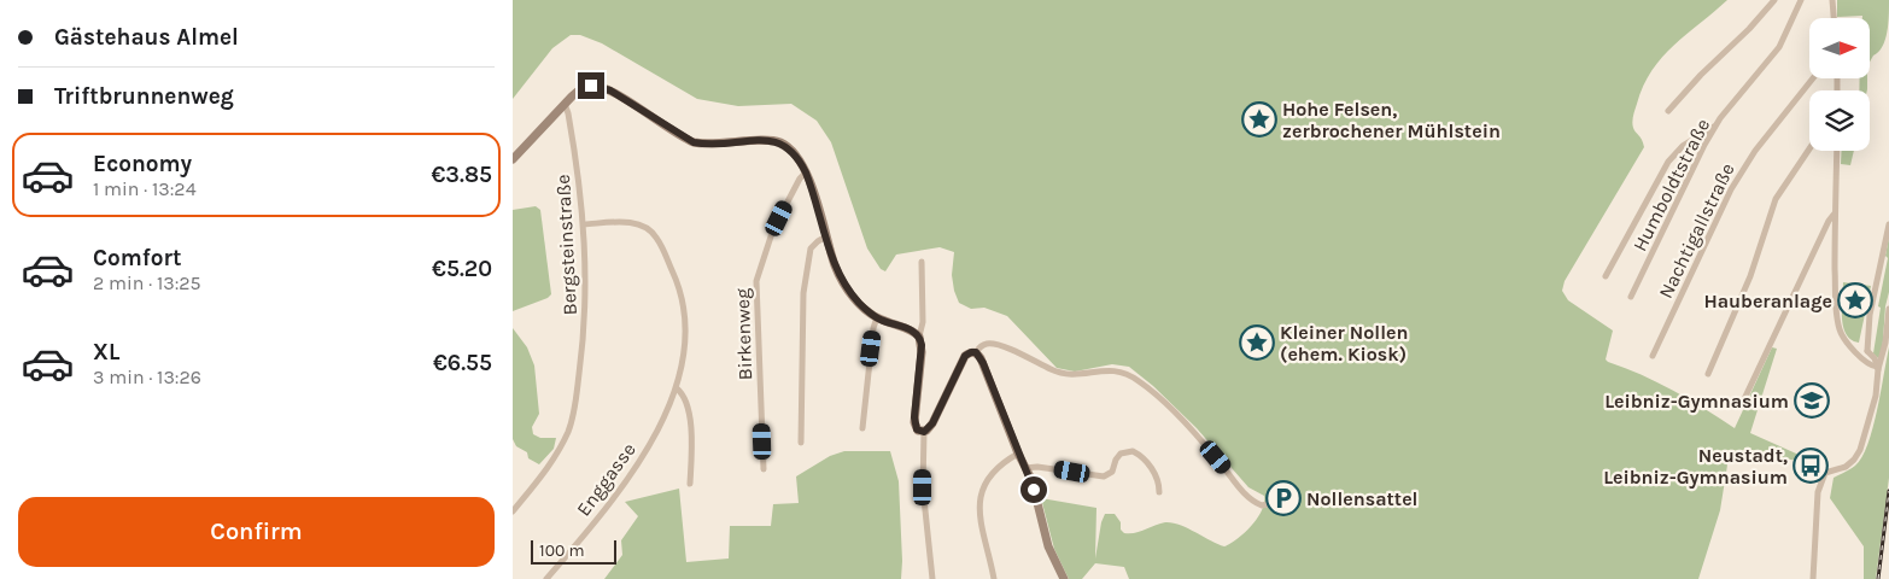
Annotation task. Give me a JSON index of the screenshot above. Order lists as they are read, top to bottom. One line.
{"streets":{"street":["Humboldtstraße","Nachtigallstraße","Bergsteinstraße","Birkenweg","Enggasse"]},"crossings":[["Bergsteinstraße","Enggasse"]],"places":{"place":["Hohe Felsen, zerbrochener Mühlstein","Hauberanlage","Kleiner Nollen (ehem. Kiosk)"],"school or university":["Leibniz-Gymnasium"],"bus stop":["Neustadt, Leibniz-Gymnasium"],"parking":["Nollensattel"]},"scale_bar":"100 m","north":"right","page":{"banner":["Gästehaus Almel","Triftbrunnenweg"],"list":[{"name":"Economy","note":"1 min · 13:24","value":"€3.85"},{"name":"Comfort","note":"2 min · 13:25","value":"€5.20"},{"name":"XL","note":"3 min · 13:26","value":"€6.55"}],"buttons":"Confirm","scale":"100 m"}}
